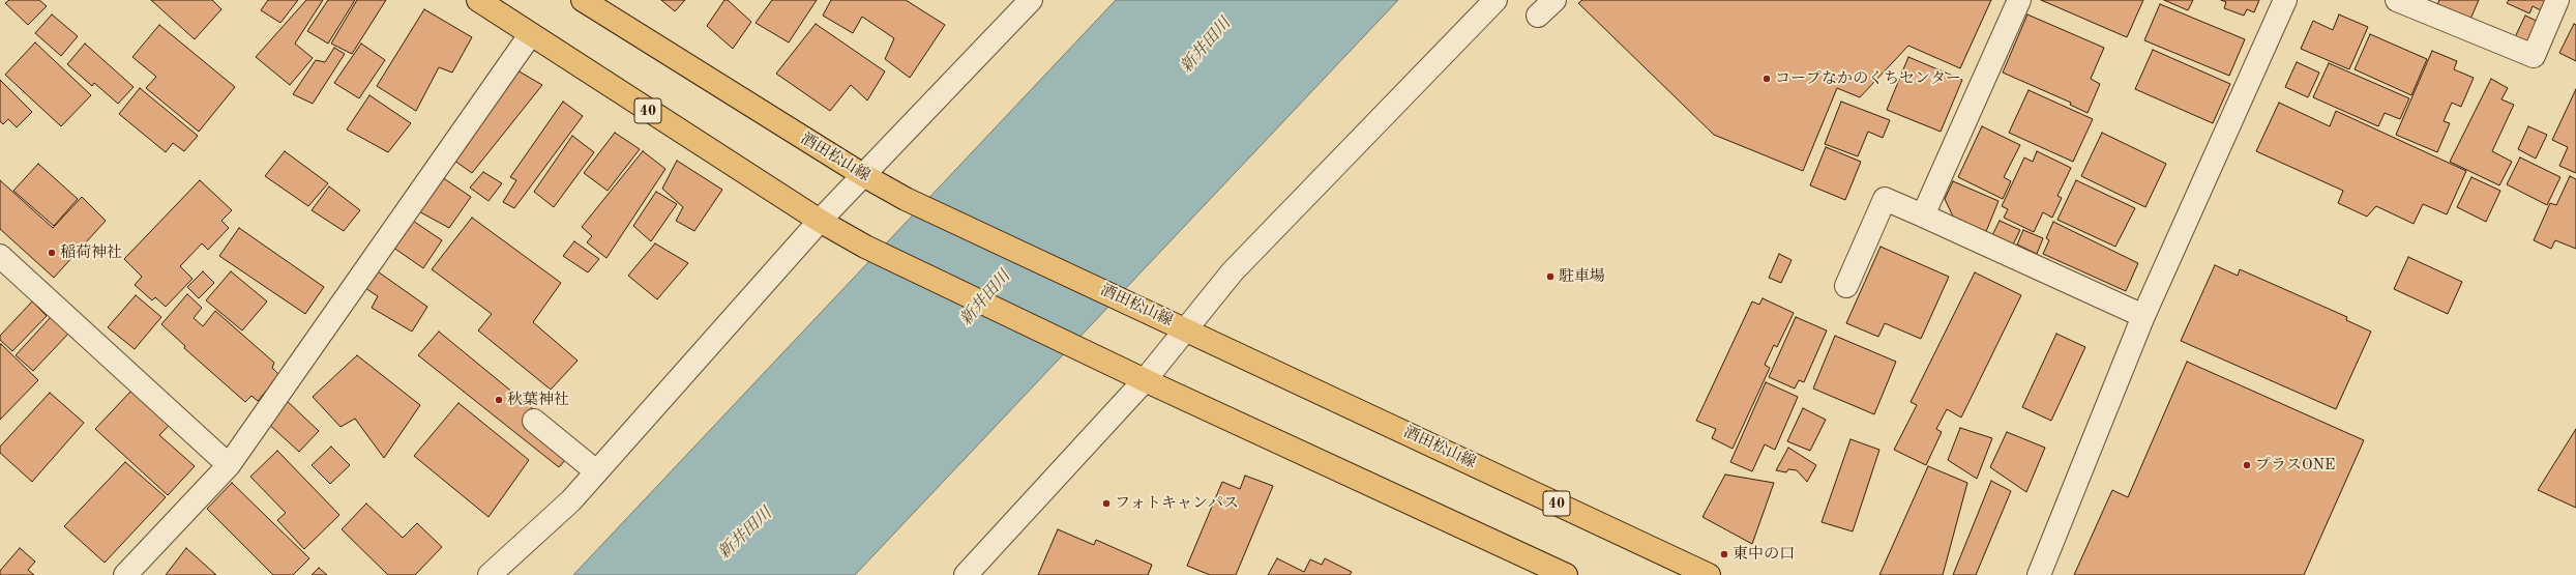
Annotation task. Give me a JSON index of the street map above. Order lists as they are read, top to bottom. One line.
{"streets":{"main road":["40","酒田松山線"]},"water":["新井田川"],"places":["コープなかのくちセンター","稲荷神社","駐車場","秋葉神社","プラスONE","フォトキャンパス","東中の口"]}
